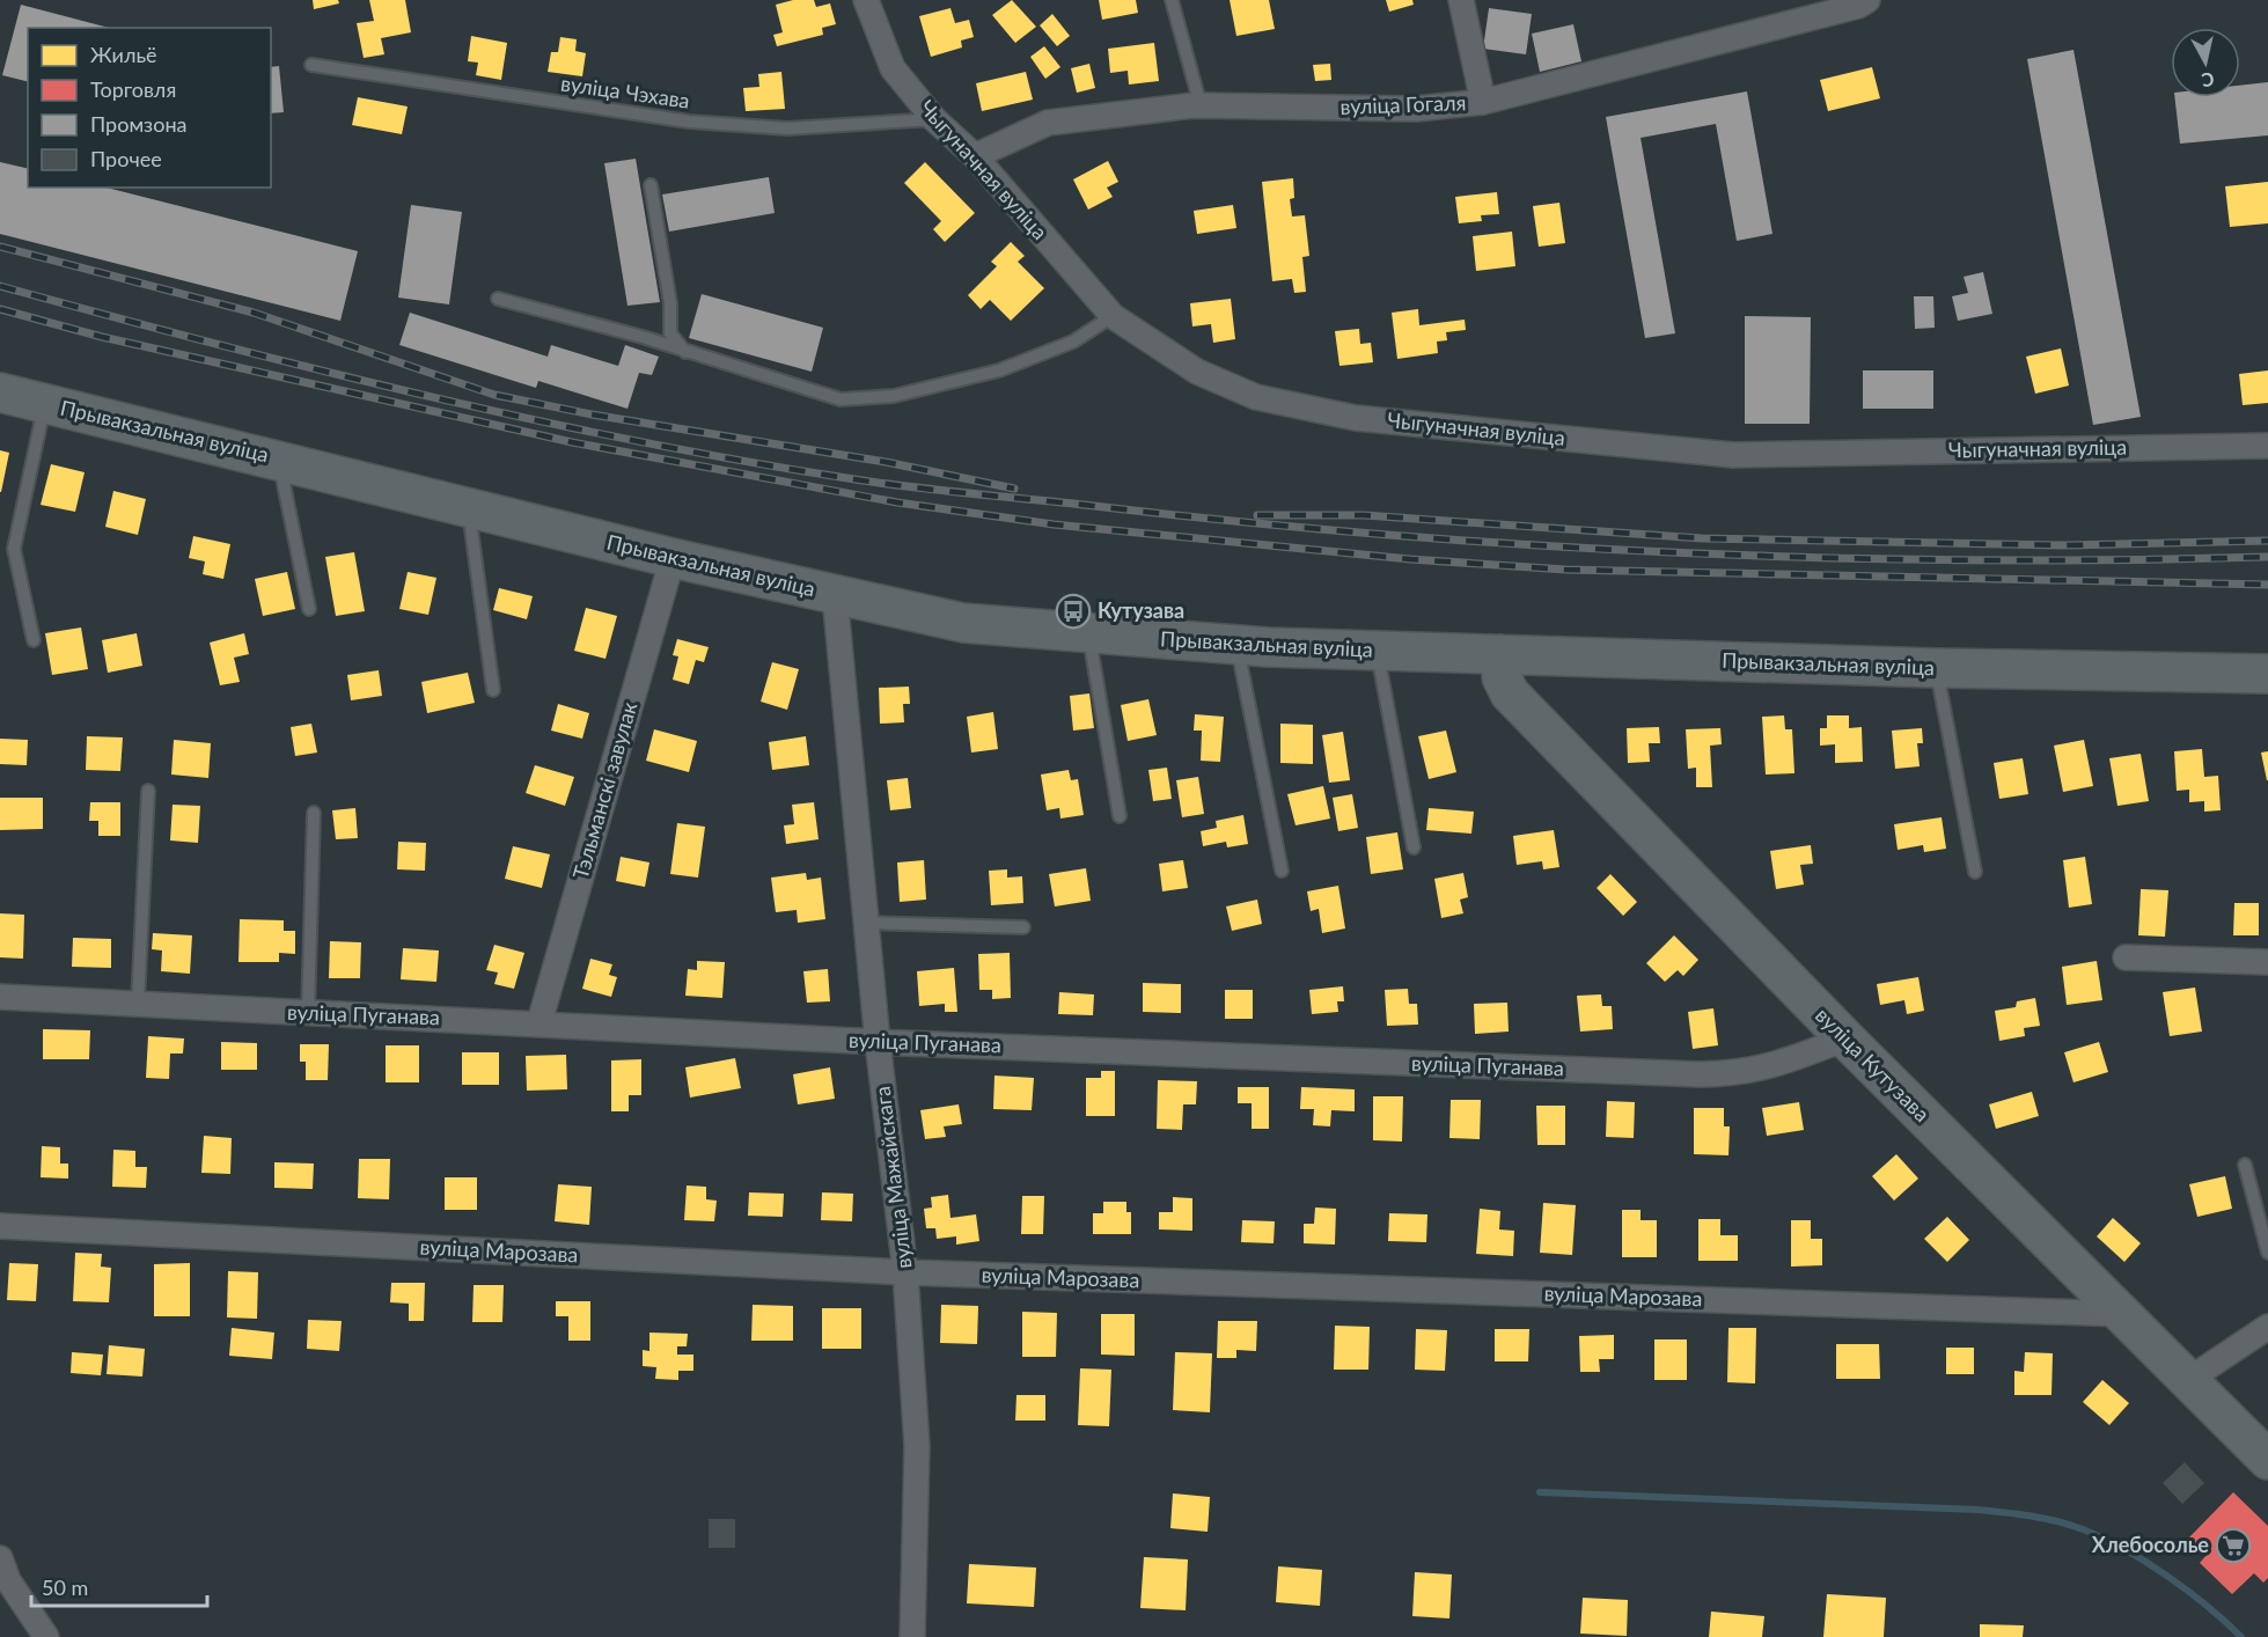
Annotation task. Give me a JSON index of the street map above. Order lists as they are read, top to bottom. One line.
{"streets":{"main road":["Прывакзальная вуліца","вуліца Кутузава"],"street":["вуліца Гогаля","Чыгуначная вуліца","Тэльманскі завулак","вуліца Пуганава","вуліца Мажайскага","вуліца Марозава"],"lane":["вуліца Чэхава"]},"crossings":[["вуліца Чэхава","Чыгуначная вуліца"],["вуліца Гогаля","Чыгуначная вуліца"],["Прывакзальная вуліца","Тэльманскі завулак"],["Прывакзальная вуліца","вуліца Кутузава"],["Прывакзальная вуліца","вуліца Мажайскага"],["Тэльманскі завулак","вуліца Пуганава"],["вуліца Пуганава","вуліца Кутузава"],["вуліца Пуганава","вуліца Мажайскага"],["вуліца Кутузава","вуліца Марозава"],["вуліца Мажайскага","вуліца Марозава"]],"places":{"bus stop":["Кутузава"],"supermarket":["Хлебосолье"]},"legend":["Жильё","Торговля","Промзона","Прочее"],"scale_bar":"50 m","north":"bottom"}
